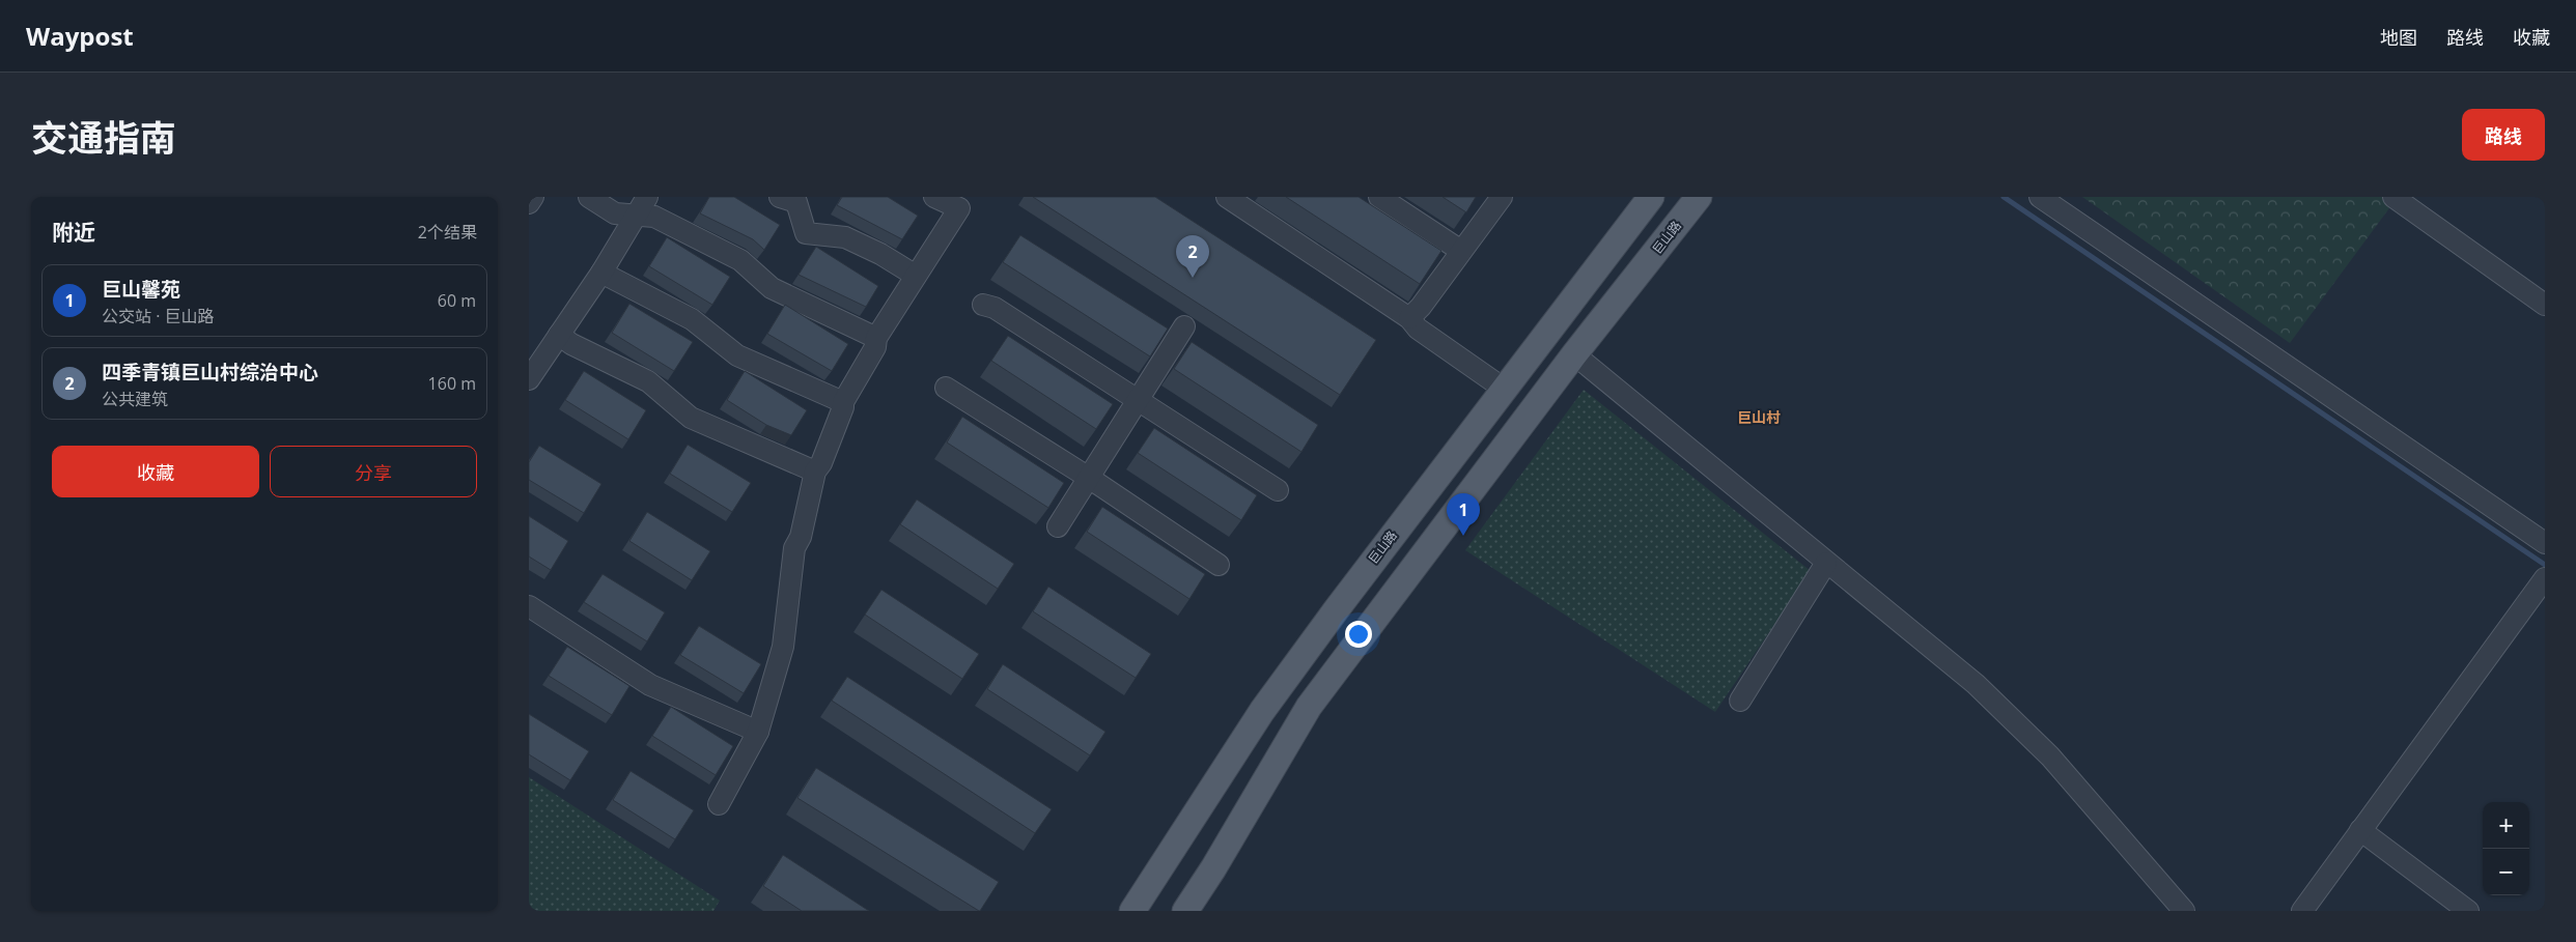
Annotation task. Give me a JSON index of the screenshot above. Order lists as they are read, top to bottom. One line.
{"streets":{"main road":["巨山路"]},"districts":["巨山村"],"page":{"header":"Waypost","nav":["地图","路线","收藏"],"title":"交通指南","buttons":["路线",["收藏","分享"]],"heading":["附近","2个结果"],"pins":["2","1"],"list":[{"mark":"1","name":"巨山馨苑","note":"公交站 · 巨山路","value":"60 m"},{"mark":"2","name":"四季青镇巨山村综治中心","note":"公共建筑","value":"160 m"}],"map_buttons":["+","−"]}}
